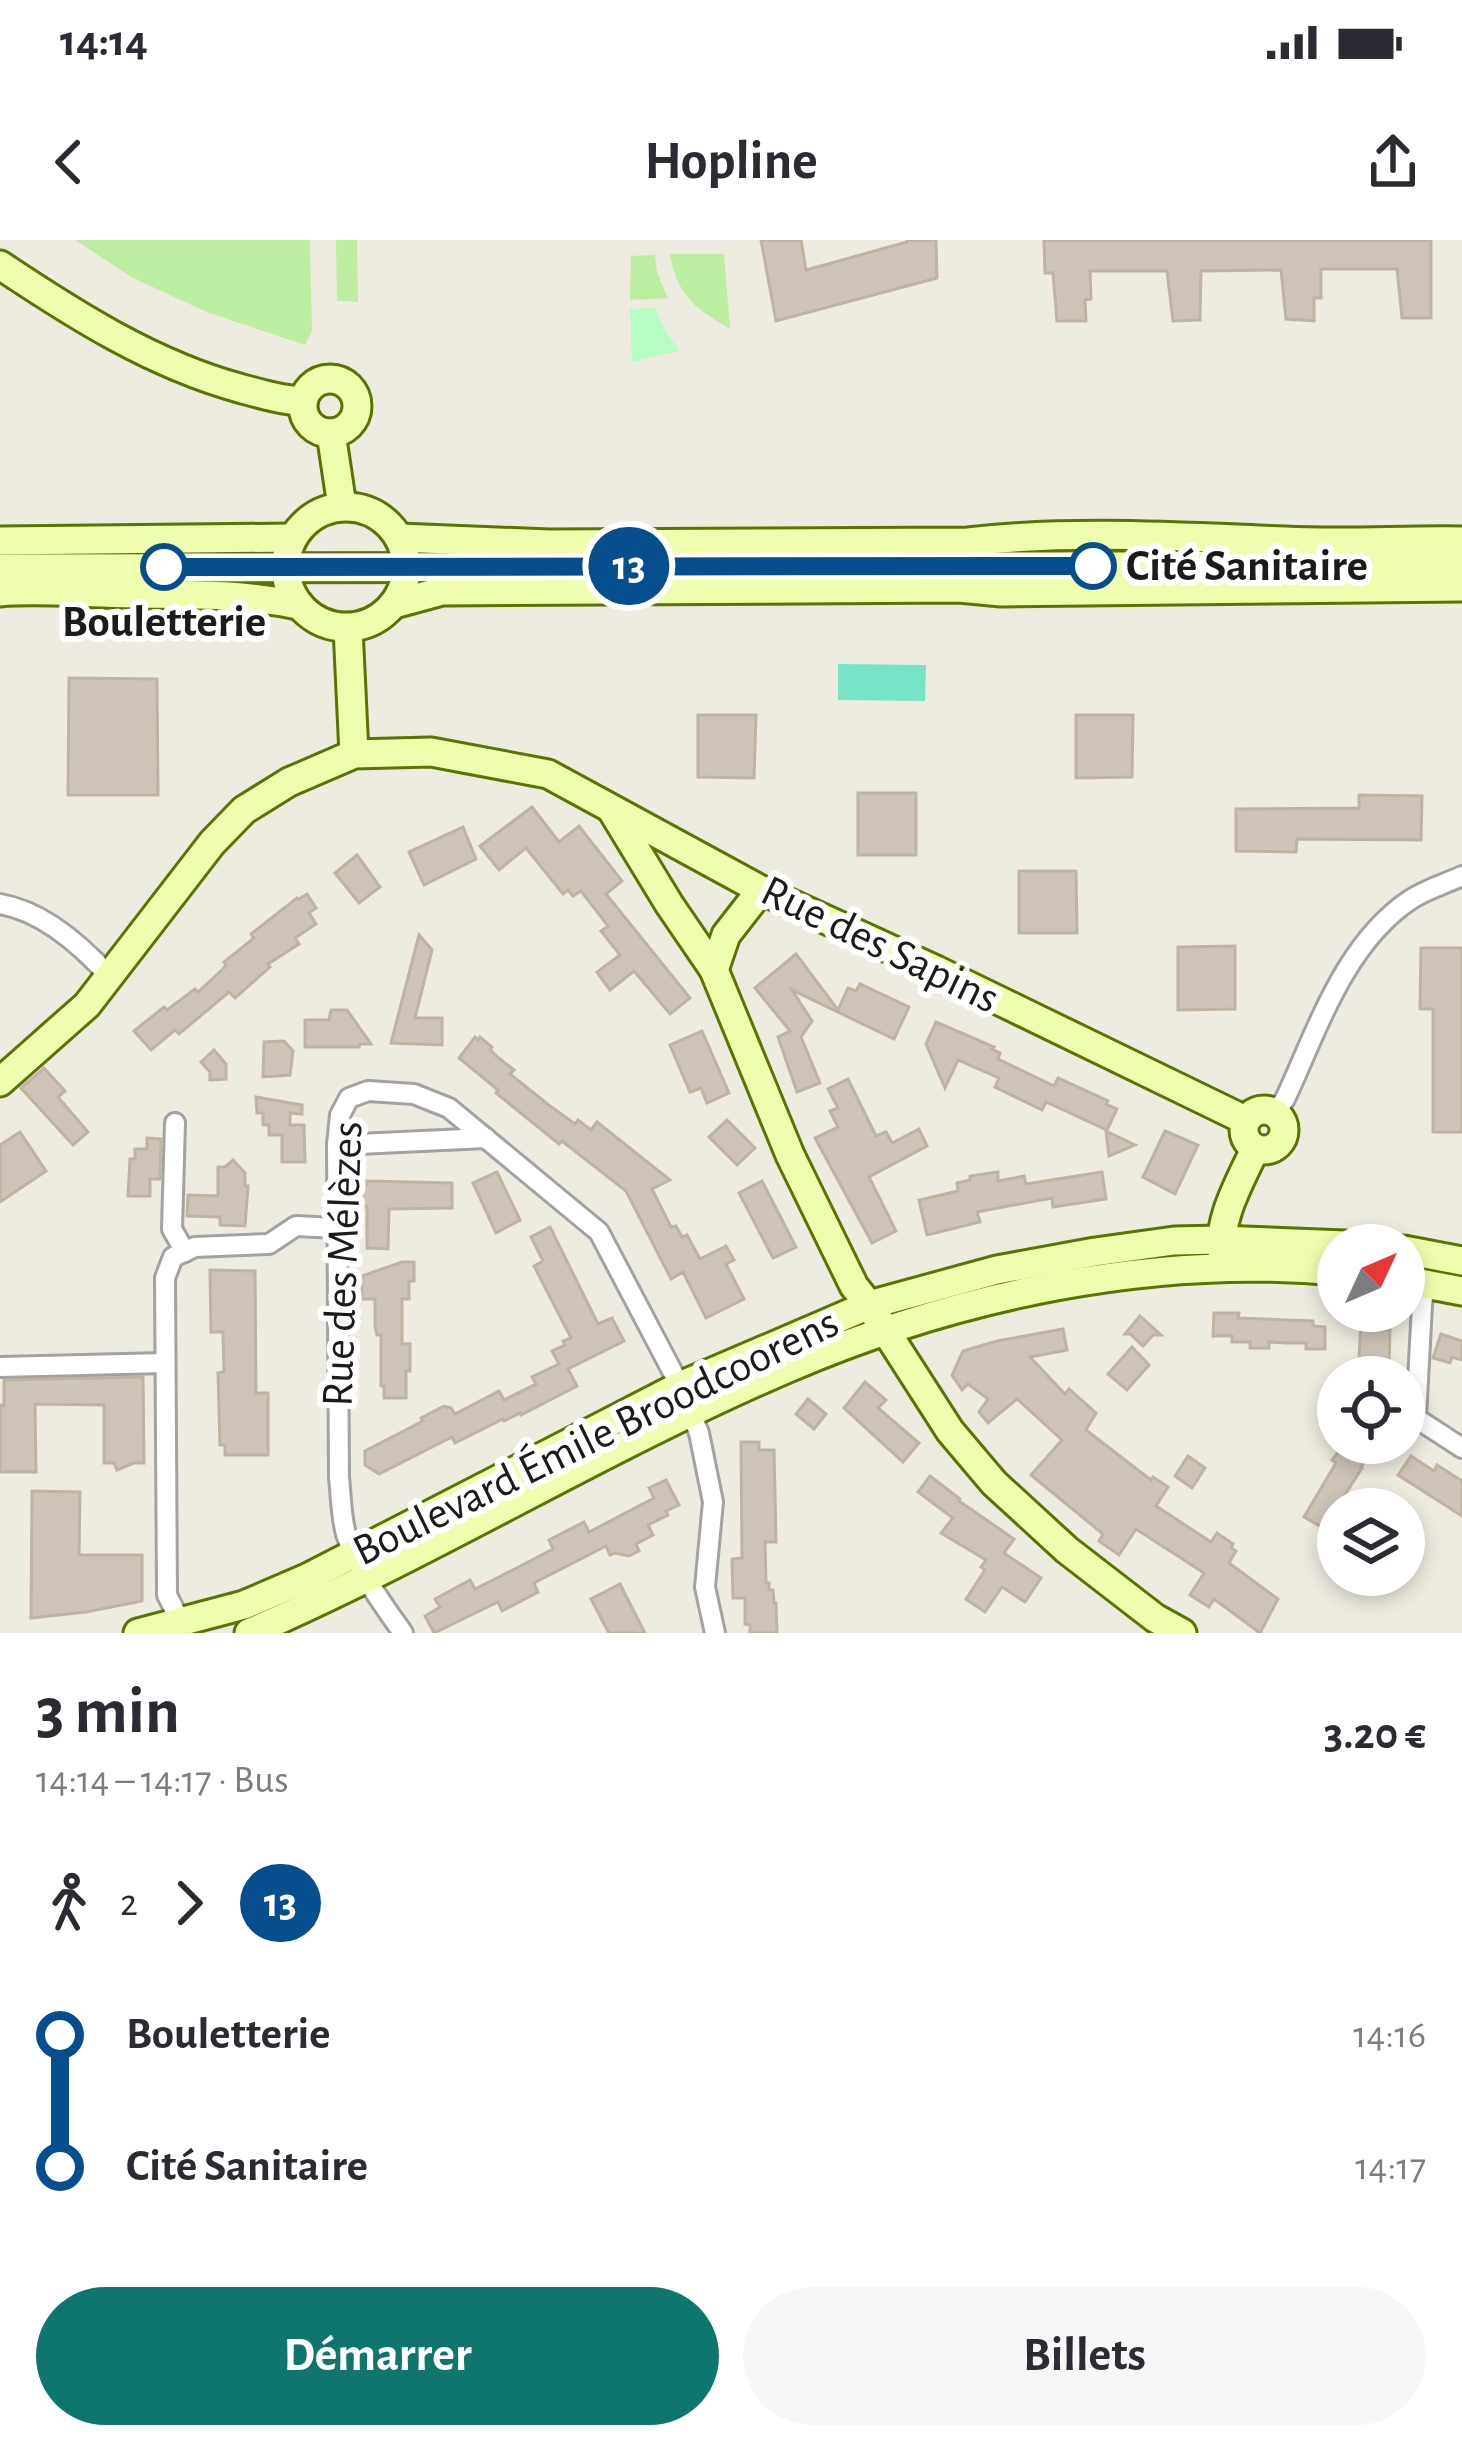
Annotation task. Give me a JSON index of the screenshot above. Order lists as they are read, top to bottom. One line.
{"streets":{"street":["Rue des Sapins","Rue des Mélèzes","Boulevard Émile Broodcoorens"]},"crossings":[["Rue des Mélèzes","Boulevard Émile Broodcoorens"]],"places":["Cité Sanitaire","Bouletterie"],"lines":["bus line 13"],"north":"top right","page":{"status":"14:14","header":"Hopline","on_map":"13","heading":["3 min","14:14 – 14:17 · Bus","3.20 €"],"legs":["2","13"],"list":[{"name":"Bouletterie","value":"14:16"},{"name":"Cité Sanitaire","value":"14:17"}],"buttons":["Démarrer","Billets"]}}
